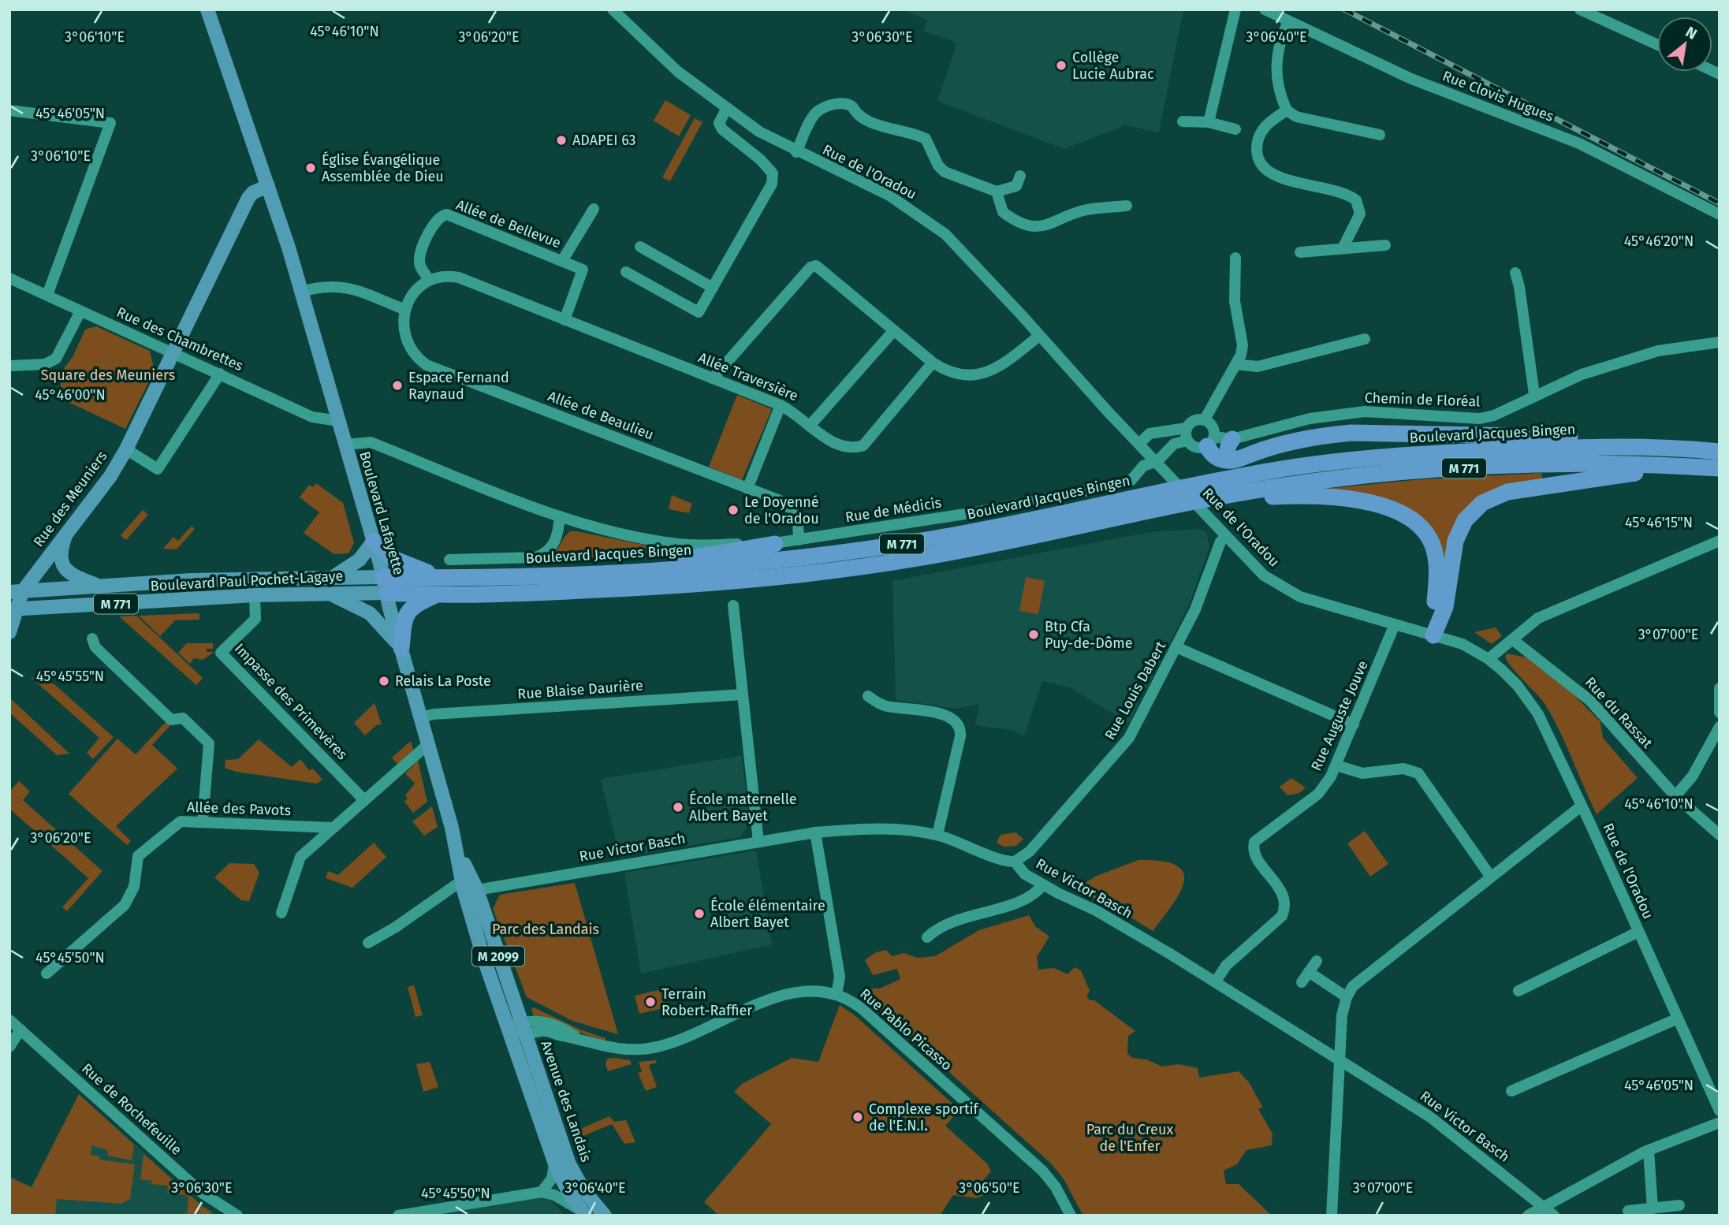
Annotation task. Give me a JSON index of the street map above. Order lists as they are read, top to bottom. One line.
{"streets":{"highway":["Boulevard Jacques Bingen","M 771"],"main road":["Rue des Meuniers","Boulevard Lafayette","Boulevard Paul Pochet-Lagaye","M 2099","Avenue des Landais"],"street":["Rue Clovis Hugues","Rue de l'Oradou","Allée de Bellevue","Rue des Chambrettes","Allée Traversière","Chemin de Floréal","Allée de Beaulieu","Rue de Médicis","Rue Blaise Daurière","Rue Louis Dabert","Impasse des Primevères","Rue du Rassat","Rue Auguste Jouve","Allée des Pavots","Rue Victor Basch","Rue Pablo Picasso","Rue de Rochefeuille"]},"crossings":[["Rue de l'Oradou","Rue de Médicis"],["Rue de l'Oradou","Rue Louis Dabert"],["Rue de l'Oradou","Rue Auguste Jouve"],["Allée de Bellevue","Allée Traversière"],["Rue des Chambrettes","Rue des Meuniers"],["Rue des Chambrettes","Boulevard Lafayette"],["Allée de Beaulieu","Rue de Médicis"],["Boulevard Jacques Bingen","M 771"],["Boulevard Jacques Bingen","Boulevard Lafayette"],["Boulevard Jacques Bingen","Boulevard Paul Pochet-Lagaye"],["M 771","Boulevard Lafayette"],["M 771","Boulevard Paul Pochet-Lagaye"],["Rue des Meuniers","Boulevard Lafayette"],["Rue des Meuniers","Boulevard Paul Pochet-Lagaye"],["Rue de Médicis","Boulevard Lafayette"],["Boulevard Lafayette","Boulevard Paul Pochet-Lagaye"],["Boulevard Lafayette","Rue Blaise Daurière"],["Boulevard Lafayette","Rue Victor Basch"],["Boulevard Lafayette","M 2099"],["Boulevard Lafayette","Rue Pablo Picasso"],["Boulevard Lafayette","Avenue des Landais"],["Boulevard Paul Pochet-Lagaye","Impasse des Primevères"],["Rue Louis Dabert","Rue Victor Basch"],["Rue Auguste Jouve","Rue Victor Basch"],["M 2099","Rue Pablo Picasso"],["M 2099","Avenue des Landais"],["Rue Pablo Picasso","Avenue des Landais"]],"parks":["Square des Meuniers","Parc des Landais","Parc du Creux de l'Enfer"],"places":["Collège Lucie Aubrac","ADAPEI 63","Église Évangélique Assemblée de Dieu","Espace Fernand Raynaud","Le Doyenné de l'Oradou","Btp Cfa Puy-de-Dôme","Relais La Poste","École maternelle Albert Bayet","École élémentaire Albert Bayet","Terrain Robert-Raffier","Complexe sportif de l'E.N.I."],"north":"top right","coordinates":["45°46'10\"N","3°06'10\"E","3°06'20\"E","3°06'30\"E","3°06'40\"E","45°46'05\"N","45°46'20\"N","45°46'00\"N","45°46'15\"N","3°07'00\"E","45°45'55\"N","45°45'50\"N","3°06'50\"E"]}
